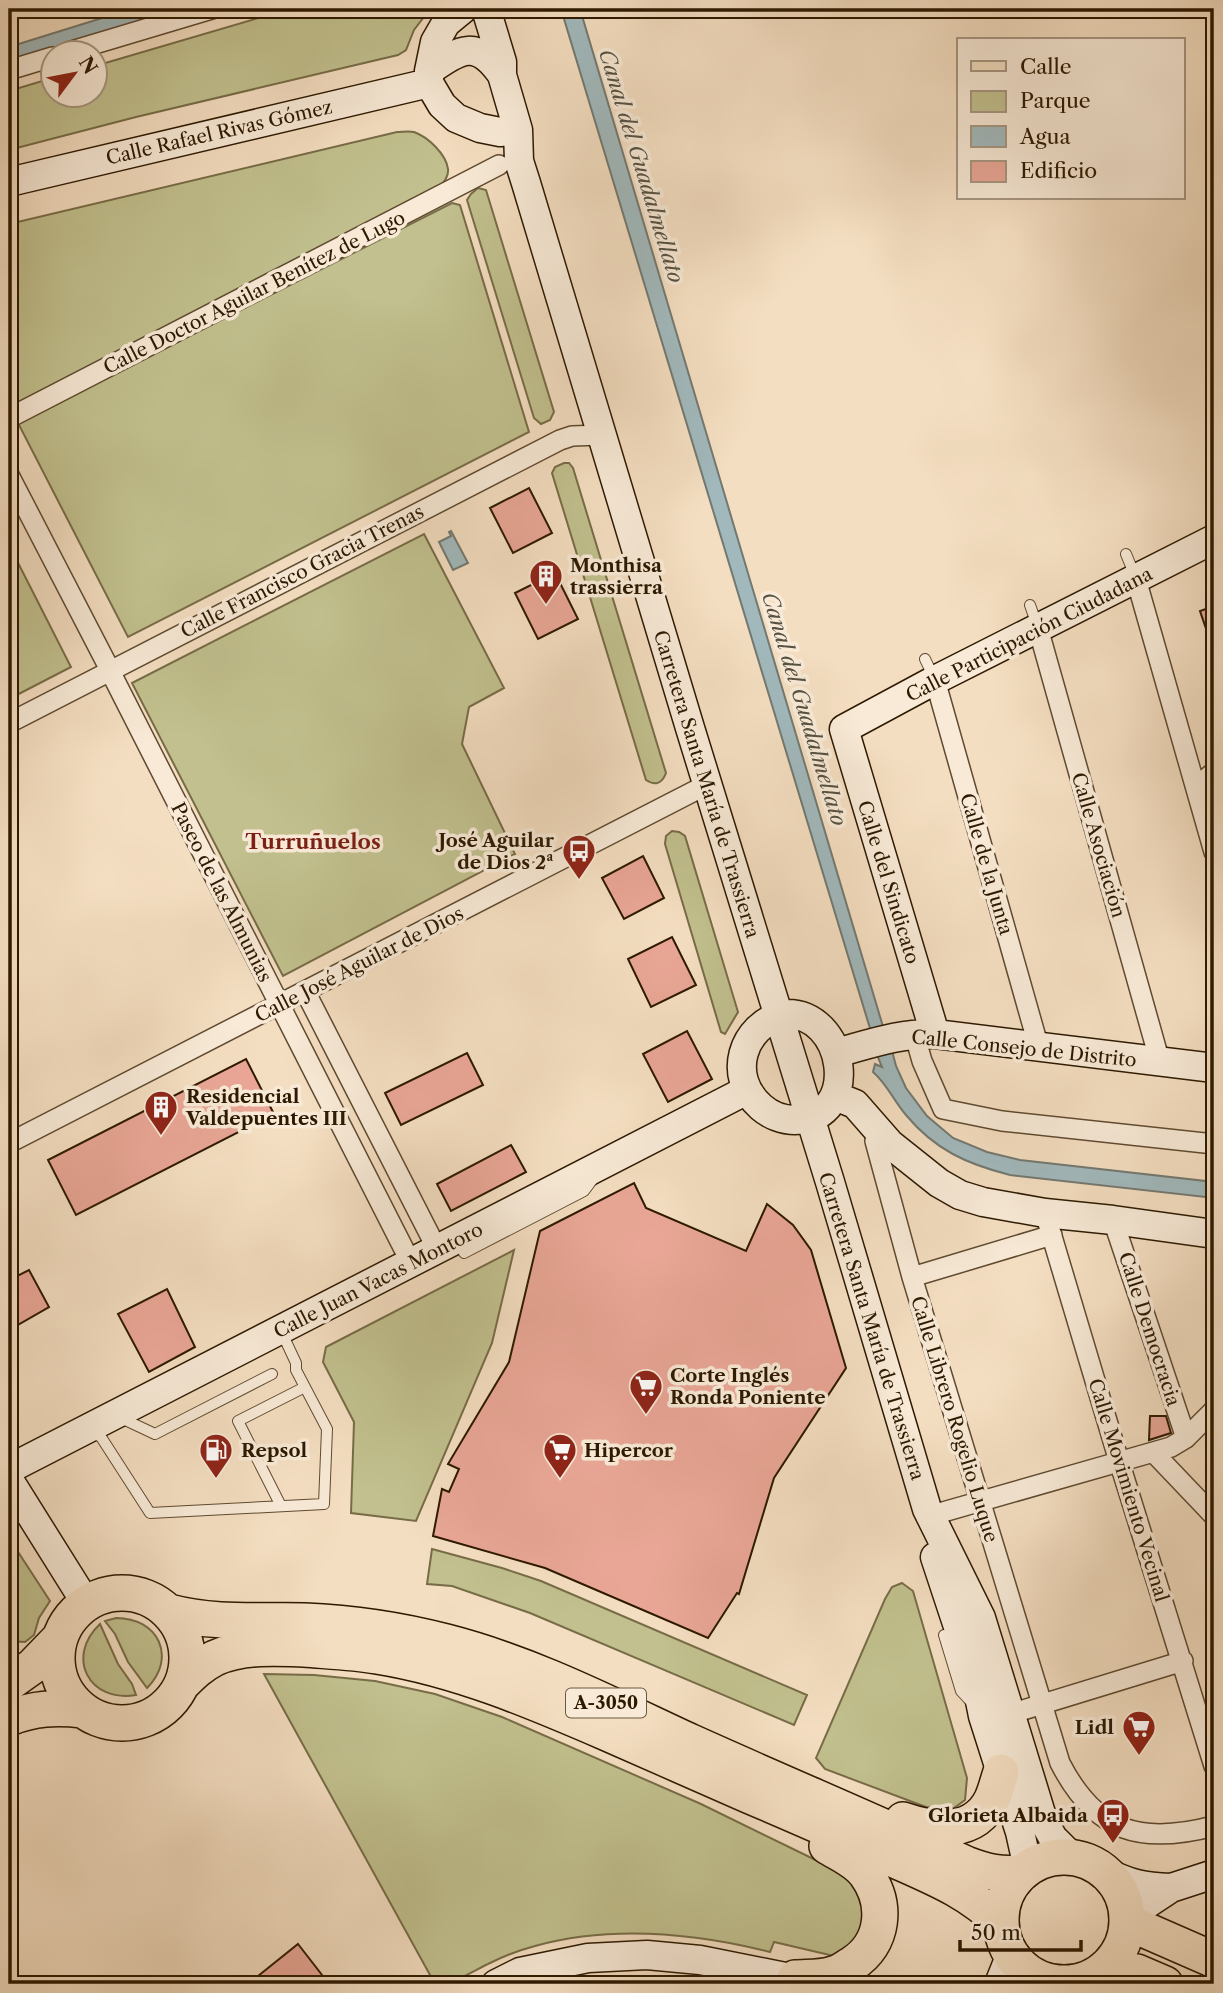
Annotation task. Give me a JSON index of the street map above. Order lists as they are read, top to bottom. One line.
{"streets":{"highway":["A-3050"],"street":["Calle Rafael Rivas Gómez","Calle Doctor Aguilar Benítez de Lugo","Calle Francisco Gracia Trenas","Calle Participación Ciudadana","Carretera Santa María de Trassierra","Calle Asociación","Calle de la Junta","Calle del Sindicato","Paseo de las Almunias","Calle José Aguilar de Dios","Calle Consejo de Distrito","Calle Juan Vacas Montoro","Calle Democracia","Calle Librero Rogelio Luque","Calle Movimiento Vecinal"]},"crossings":[["Calle Rafael Rivas Gómez","Carretera Santa María de Trassierra"],["Calle Francisco Gracia Trenas","Carretera Santa María de Trassierra"],["Calle Francisco Gracia Trenas","Paseo de las Almunias"],["Calle Participación Ciudadana","Calle Asociación"],["Calle Participación Ciudadana","Calle de la Junta"],["Calle Participación Ciudadana","Calle del Sindicato"],["Carretera Santa María de Trassierra","Calle José Aguilar de Dios"],["Calle Asociación","Calle Consejo de Distrito"],["Calle de la Junta","Calle Consejo de Distrito"],["Calle del Sindicato","Calle Consejo de Distrito"],["Paseo de las Almunias","Calle José Aguilar de Dios"],["Paseo de las Almunias","Calle Juan Vacas Montoro"]],"districts":["Turruñuelos"],"water":["Canal del Guadalmellato"],"places":{"building":["Monthisa trassierra","Residencial Valdepuentes III"],"bus stop":["José Aguilar de Dios 2ª","Glorieta Albaida"],"supermarket":["Corte Inglés Ronda Poniente","Hipercor","Lidl"],"fuel station":["Repsol"]},"legend":["Calle","Parque","Agua","Edificio"],"scale_bar":"50 m","north":"top right"}
